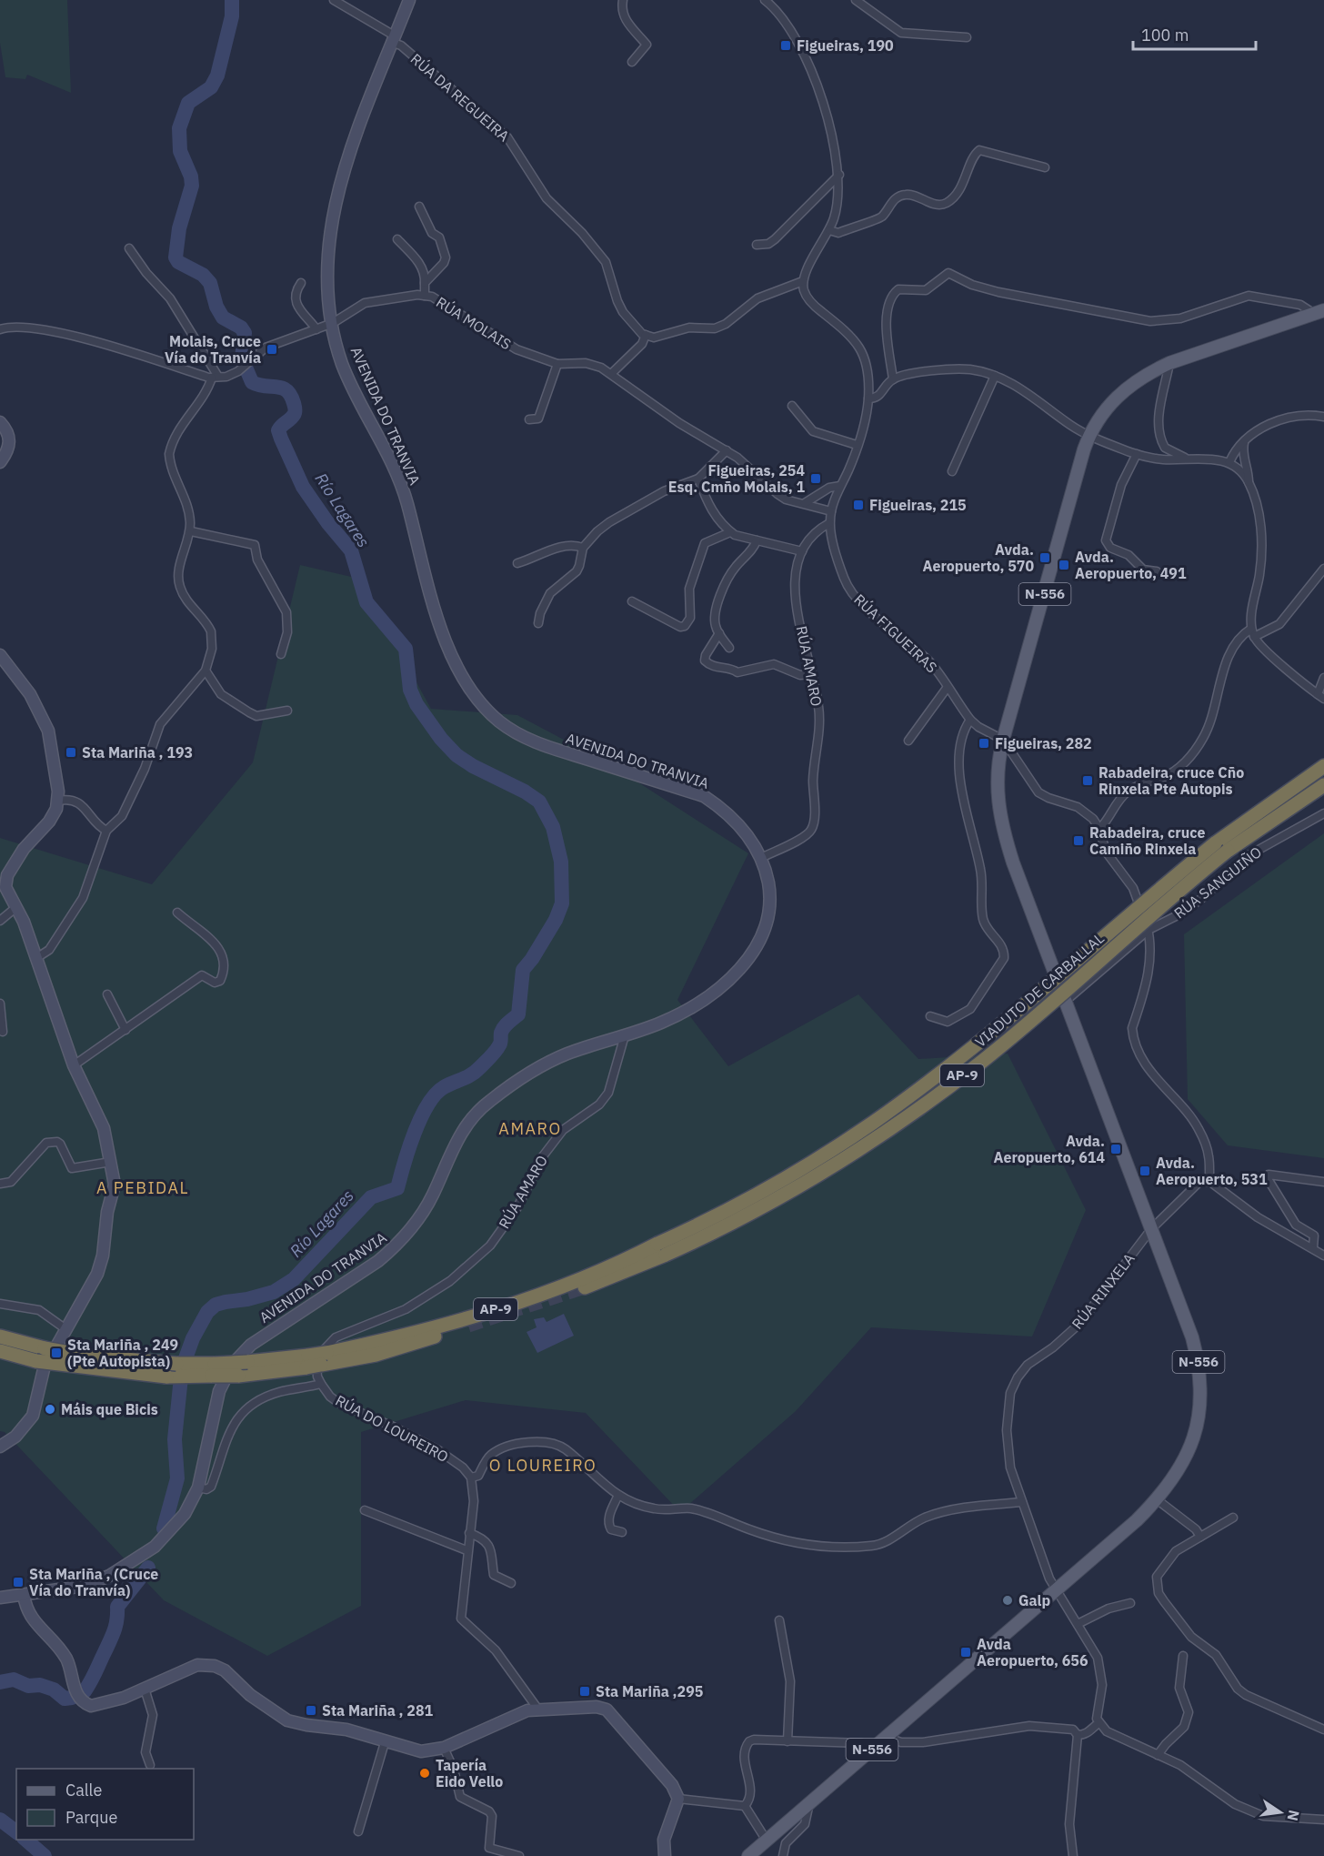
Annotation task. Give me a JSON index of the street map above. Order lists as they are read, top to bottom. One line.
{"streets":{"highway":["VIADUTO DE CARBALLAL","AP-9"],"main road":["AVENIDA DO TRANVIA","N-556"],"street":["RÚA DA REGUEIRA","RÚA MOLAIS","RÚA FIGUEIRAS","RÚA AMARO","RÚA SANGUIÑO","RÚA RINXELA","RÚA DO LOUREIRO"]},"crossings":[["RÚA DA REGUEIRA","AVENIDA DO TRANVIA"],["RÚA MOLAIS","AVENIDA DO TRANVIA"],["RÚA MOLAIS","RÚA FIGUEIRAS"],["AVENIDA DO TRANVIA","RÚA AMARO"],["N-556","RÚA FIGUEIRAS"],["N-556","RÚA SANGUIÑO"],["N-556","RÚA RINXELA"],["RÚA FIGUEIRAS","RÚA AMARO"],["RÚA FIGUEIRAS","RÚA SANGUIÑO"],["RÚA FIGUEIRAS","RÚA RINXELA"],["RÚA AMARO","AP-9"],["RÚA AMARO","RÚA DO LOUREIRO"],["VIADUTO DE CARBALLAL","AP-9"],["AP-9","RÚA DO LOUREIRO"]],"districts":["AMARO","A PEBIDAL","O LOUREIRO"],"water":["Río Lagares"],"places":{"transit":["Figueiras, 190","Molais, Cruce Vía do Tranvía","Figueiras, 254 Esq. Cmño Molais, 1","Figueiras, 215","Avda. Aeropuerto, 570","Avda. Aeropuerto, 491","Figueiras, 282","Sta Mariña , 193","Rabadeira, cruce Cño Rinxela Pte Autopis","Rabadeira, cruce Camiño Rinxela","Avda. Aeropuerto, 614","Avda. Aeropuerto, 531","Sta Mariña , 249 (Pte Autopista)","Sta Mariña , (Cruce Vía do Tranvía)","Avda Aeropuerto, 656","Sta Mariña ,295","Sta Mariña , 281"],"other":["Máis que Bicis","Galp","Tapería Eido Vello"]},"legend":["Calle","Parque"],"scale_bar":"100 m","north":"right"}
